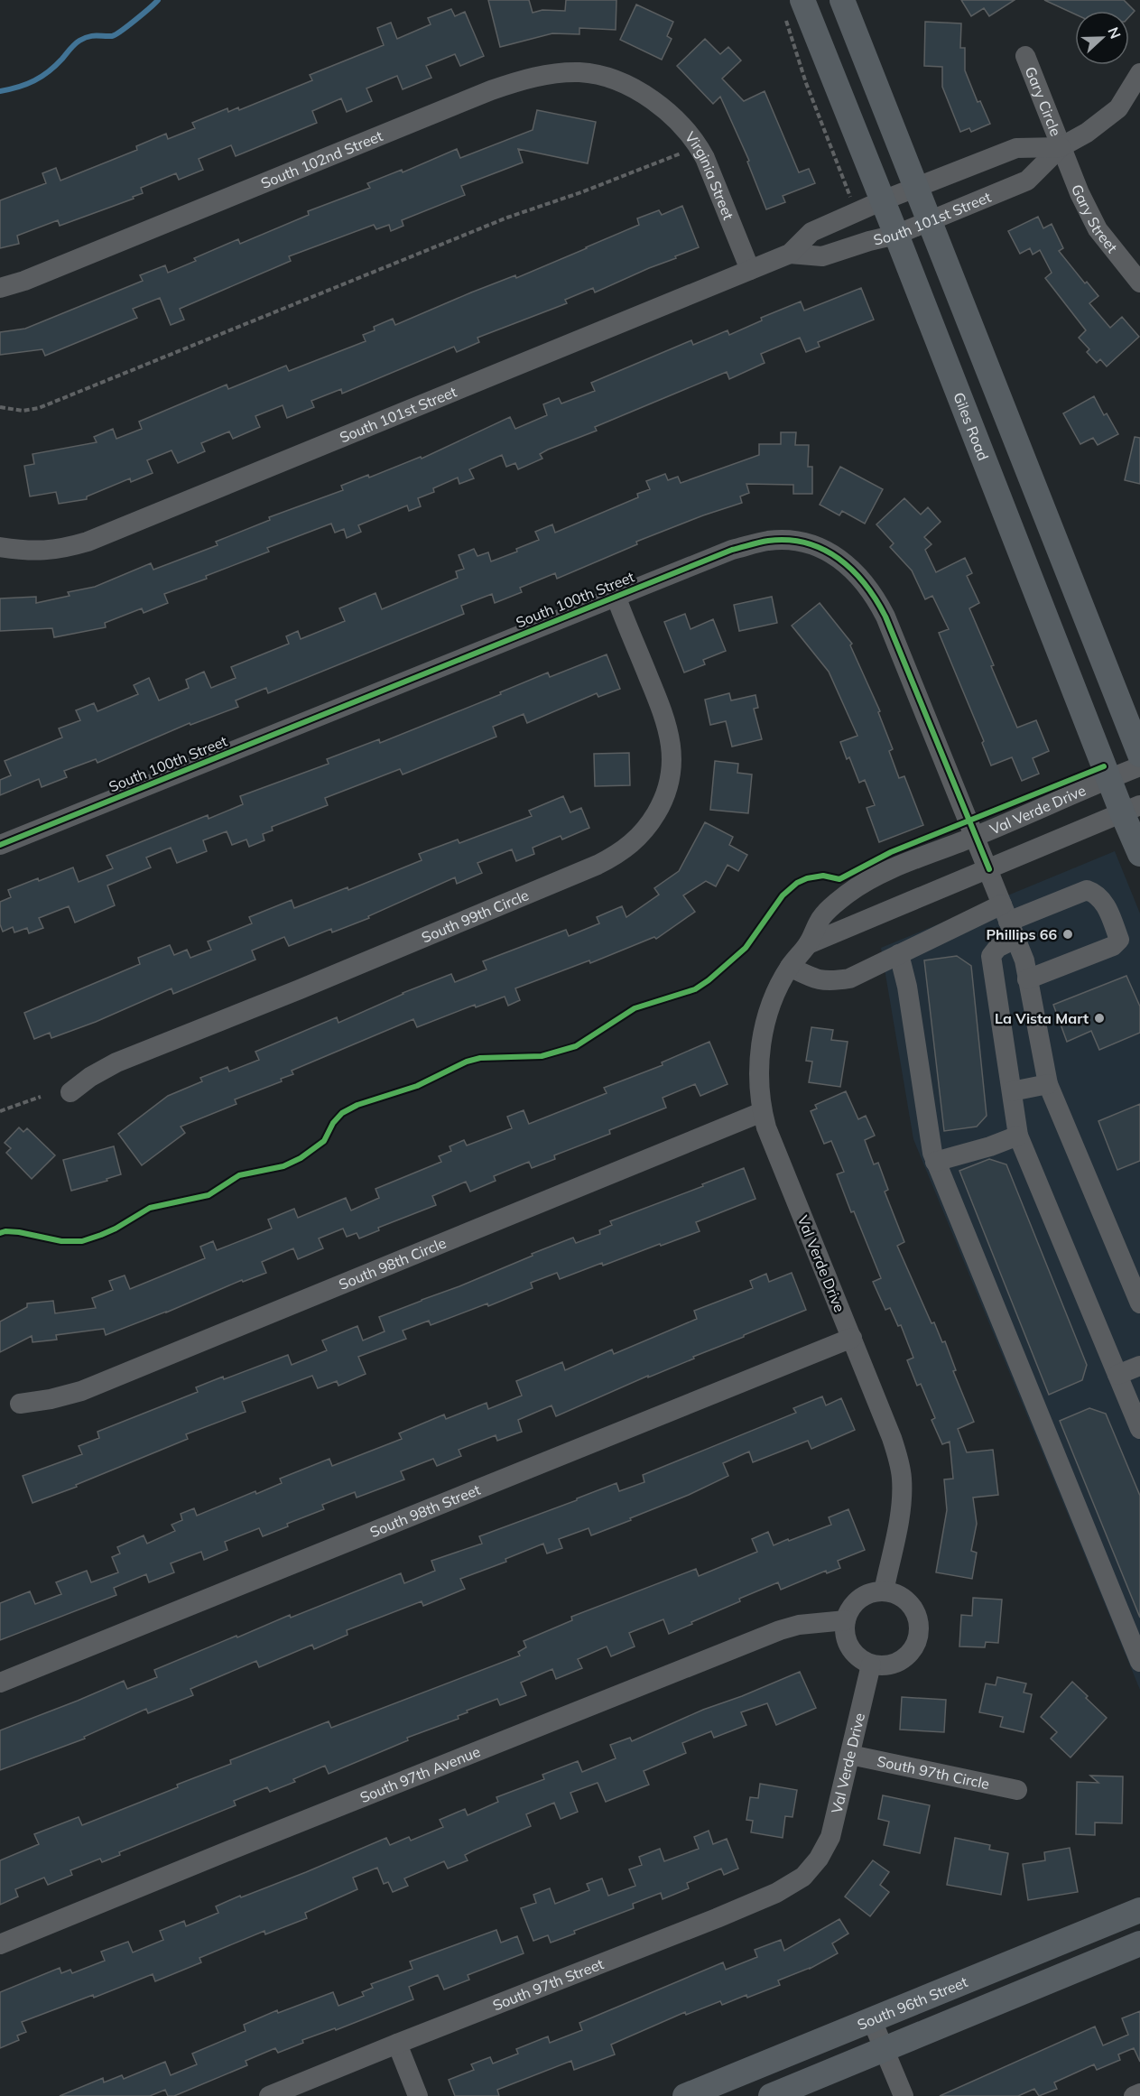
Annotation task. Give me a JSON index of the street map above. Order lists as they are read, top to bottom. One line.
{"streets":{"main road":["Giles Road","South 96th Street"],"street":["Gary Circle","South 102nd Street","Virginia Street","South 101st Street","Gary Street","South 100th Street","Val Verde Drive","South 99th Circle","South 98th Circle","South 98th Street","South 97th Circle","South 97th Avenue","South 97th Street"]},"crossings":[["Gary Circle","South 101st Street"],["Gary Circle","Gary Street"],["South 102nd Street","Virginia Street"],["Virginia Street","South 101st Street"],["South 101st Street","Gary Street"],["South 101st Street","Giles Road"],["Giles Road","Val Verde Drive"],["South 100th Street","Val Verde Drive"],["South 100th Street","South 99th Circle"],["Val Verde Drive","South 98th Circle"],["Val Verde Drive","South 98th Street"],["Val Verde Drive","South 97th Circle"],["Val Verde Drive","South 97th Avenue"],["Val Verde Drive","South 97th Street"]],"places":["Phillips 66","La Vista Mart"],"north":"right"}
